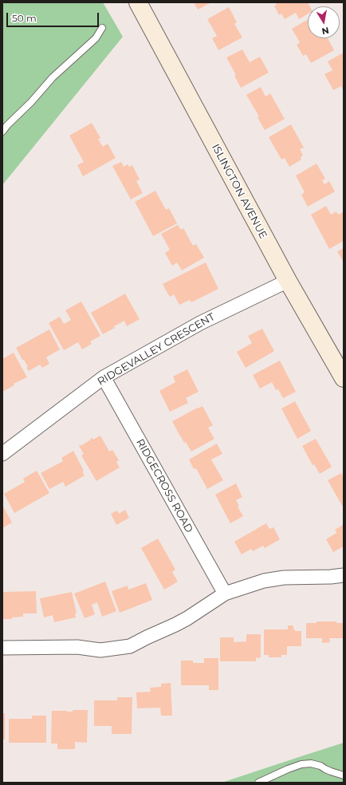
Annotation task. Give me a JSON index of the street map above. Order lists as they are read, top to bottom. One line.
{"streets":{"main road":["ISLINGTON AVENUE"],"street":["RIDGEVALLEY CRESCENT","RIDGECROSS ROAD"]},"crossings":[["ISLINGTON AVENUE","RIDGEVALLEY CRESCENT"],["RIDGEVALLEY CRESCENT","RIDGECROSS ROAD"]],"scale_bar":"50 m","north":"bottom"}
